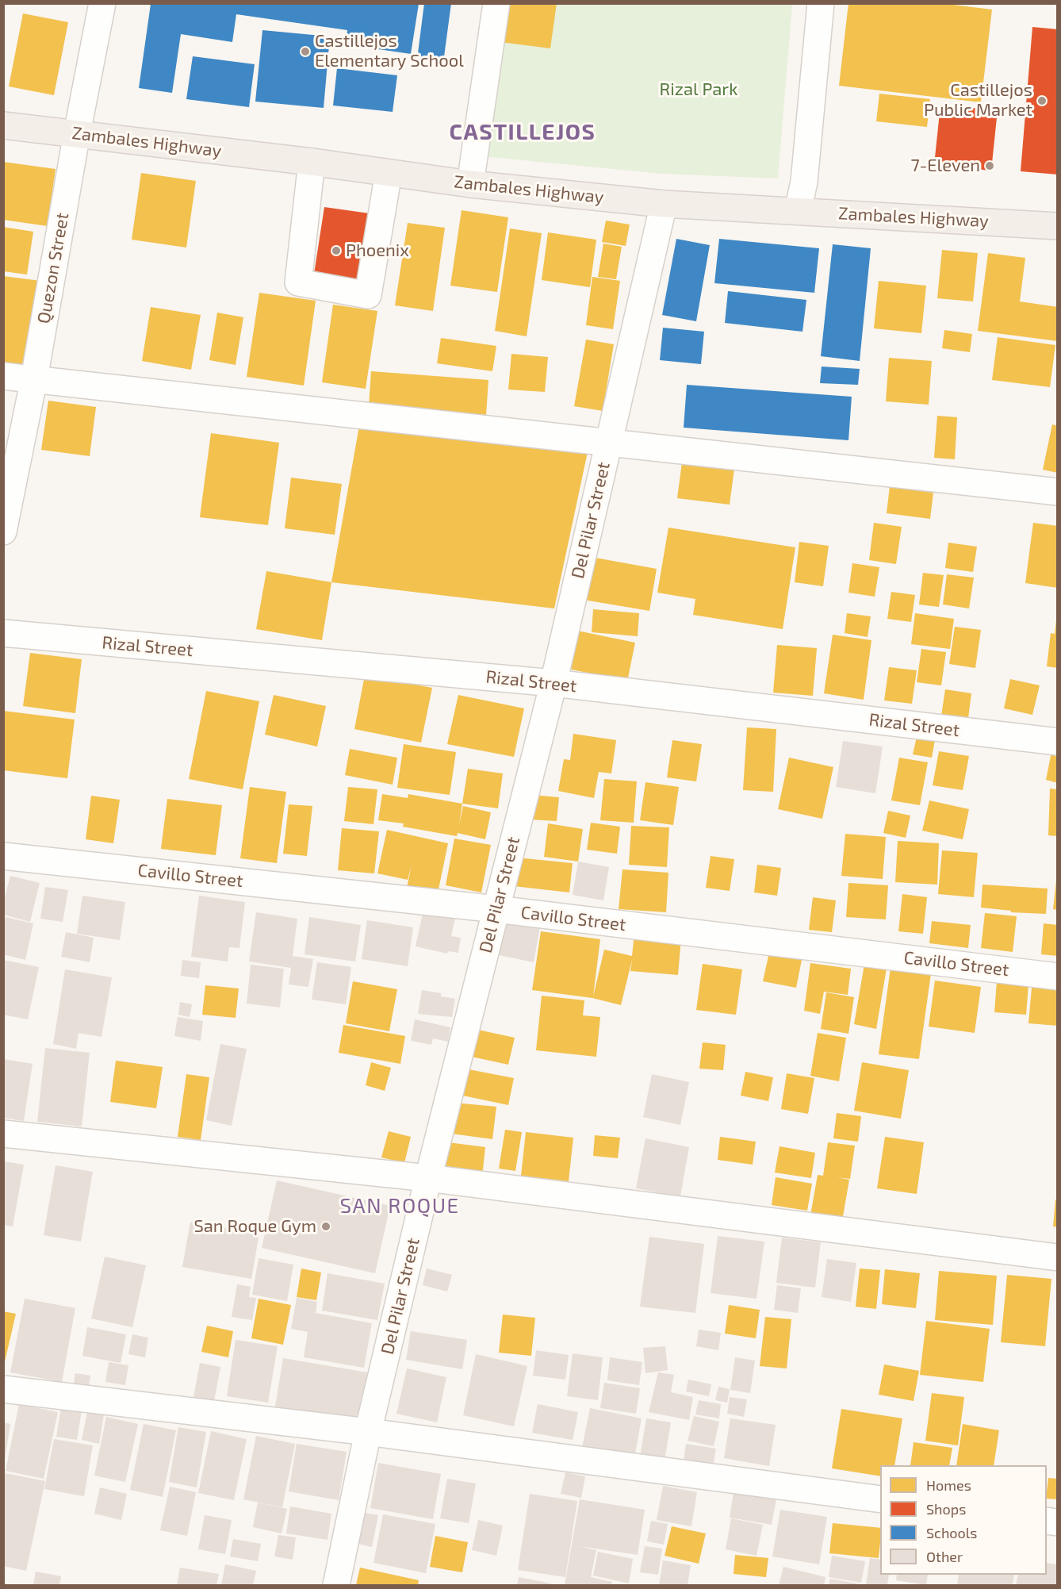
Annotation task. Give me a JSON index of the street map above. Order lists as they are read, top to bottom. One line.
{"streets":{"main road":["Zambales Highway"],"street":["Quezon Street","Del Pilar Street","Rizal Street","Cavillo Street"]},"crossings":[["Zambales Highway","Quezon Street"],["Zambales Highway","Del Pilar Street"],["Del Pilar Street","Rizal Street"],["Del Pilar Street","Cavillo Street"]],"districts":["CASTILLEJOS","SAN ROQUE"],"parks":["Rizal Park"],"places":["Castillejos Elementary School","Castillejos Public Market","7-Eleven","Phoenix","San Roque Gym"],"legend":["Homes","Shops","Schools","Other"]}
